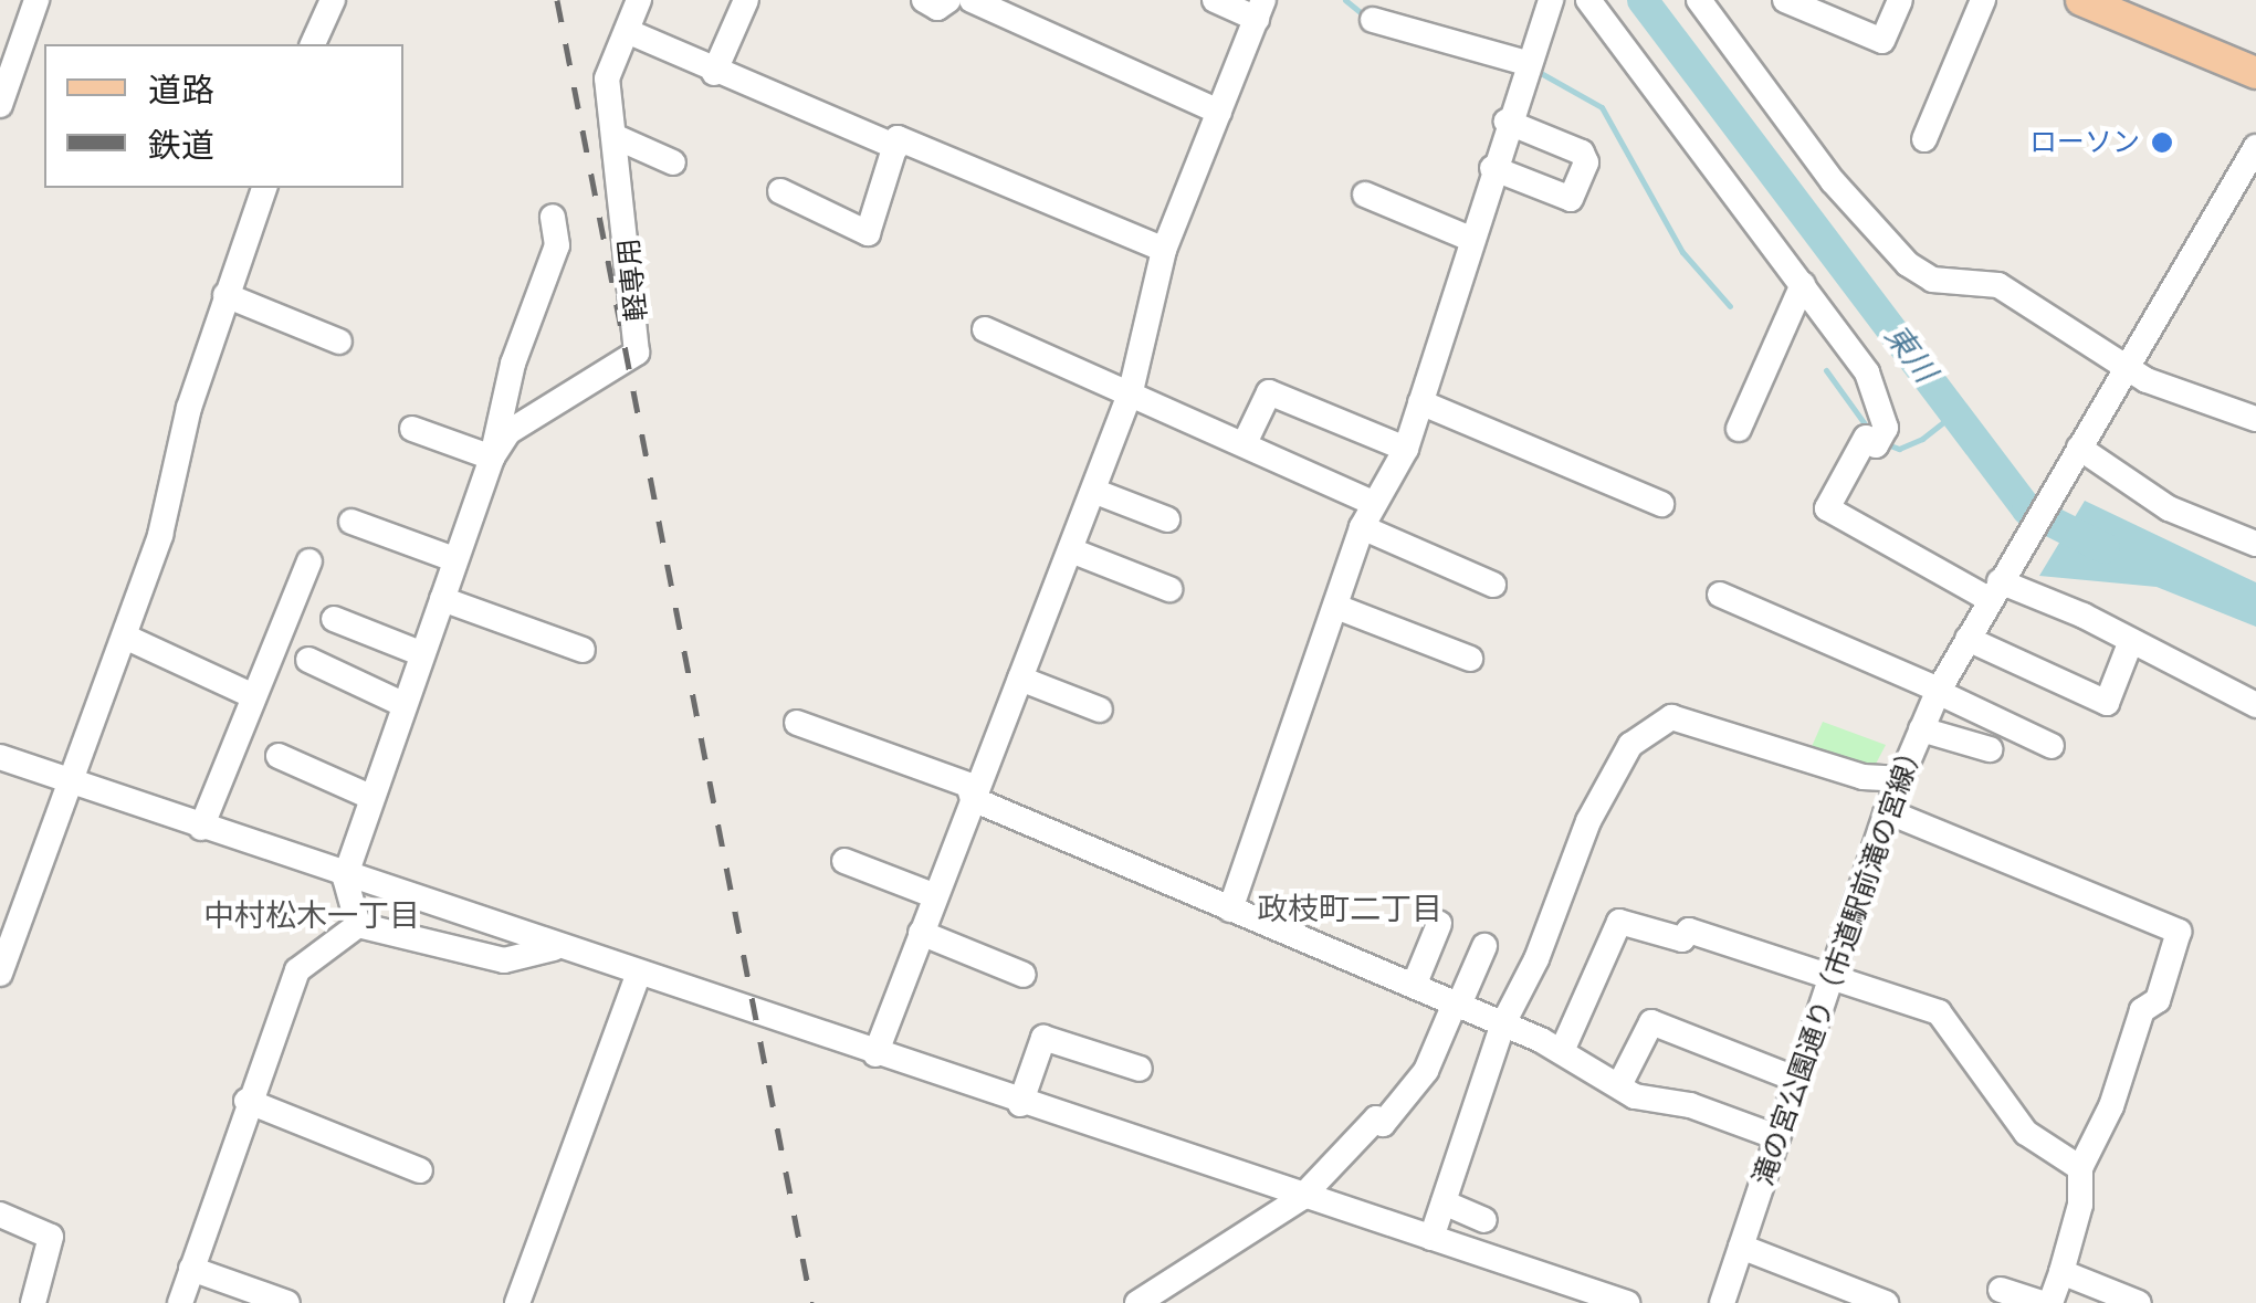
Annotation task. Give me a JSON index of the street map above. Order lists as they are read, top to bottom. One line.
{"streets":{"street":["軽専用","滝の宮公園通り（市道駅前滝の宮線）"]},"districts":["政枝町二丁目","中村松木一丁目"],"water":["東川"],"places":["ローソン"],"legend":["道路","鉄道"]}
